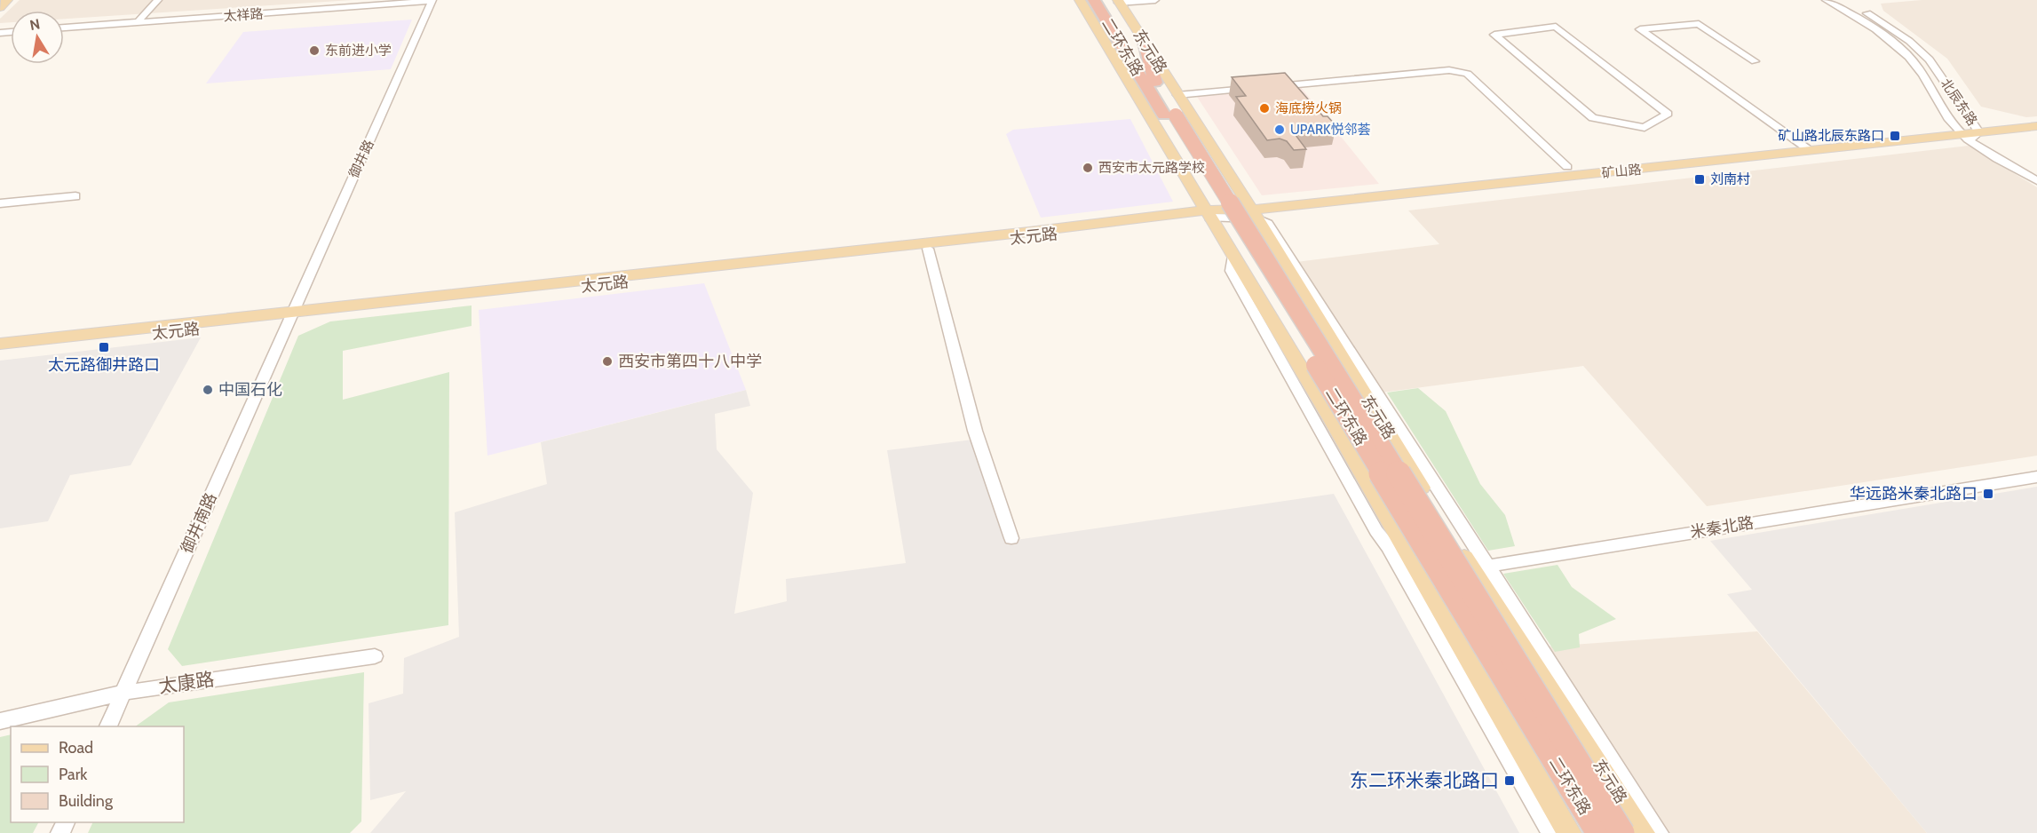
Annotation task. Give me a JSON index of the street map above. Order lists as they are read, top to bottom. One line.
{"streets":{"highway":["二环东路"],"main road":["东元路","矿山路","太元路"],"street":["太祥路","北辰东路","御井路","御井南路","米秦北路","太康路"]},"crossings":[["太祥路","御井路"],["二环东路","东元路"],["东元路","矿山路"],["东元路","米秦北路"],["北辰东路","矿山路"],["御井路","太元路"],["御井路","御井南路"],["矿山路","太元路"],["太元路","御井南路"],["御井南路","太康路"]],"places":{"other":["东前进小学","海底捞火锅","UPARK悦邻荟","西安市太元路学校","西安市第四十八中学","中国石化"],"transit":["矿山路北辰东路口","刘南村","太元路御井路口","华远路米秦北路口","东二环米秦北路口"]},"legend":["Road","Park","Building"],"north":"top"}
